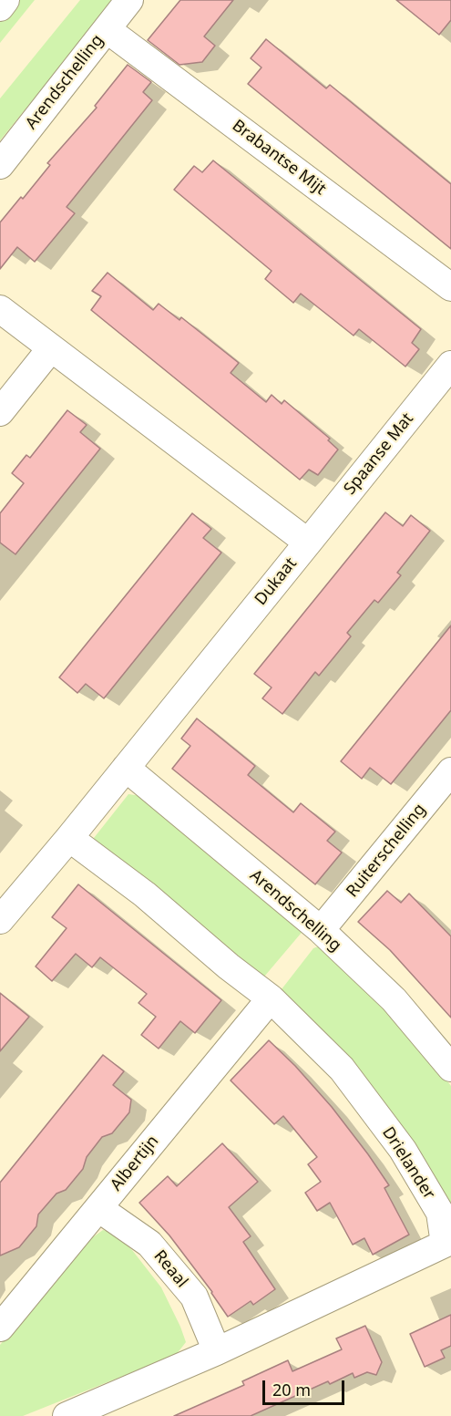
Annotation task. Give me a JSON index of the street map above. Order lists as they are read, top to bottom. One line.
{"streets":{"street":["Arendschelling","Brabantse Mijt","Spaanse Mat","Dukaat","Ruiterschelling","Albertijn","Drielander","Reaal"]},"crossings":[["Arendschelling","Brabantse Mijt"],["Arendschelling","Dukaat"],["Arendschelling","Ruiterschelling"],["Spaanse Mat","Dukaat"],["Dukaat","Drielander"],["Albertijn","Drielander"],["Albertijn","Reaal"],["Drielander","Reaal"]],"scale_bar":"20 m"}
